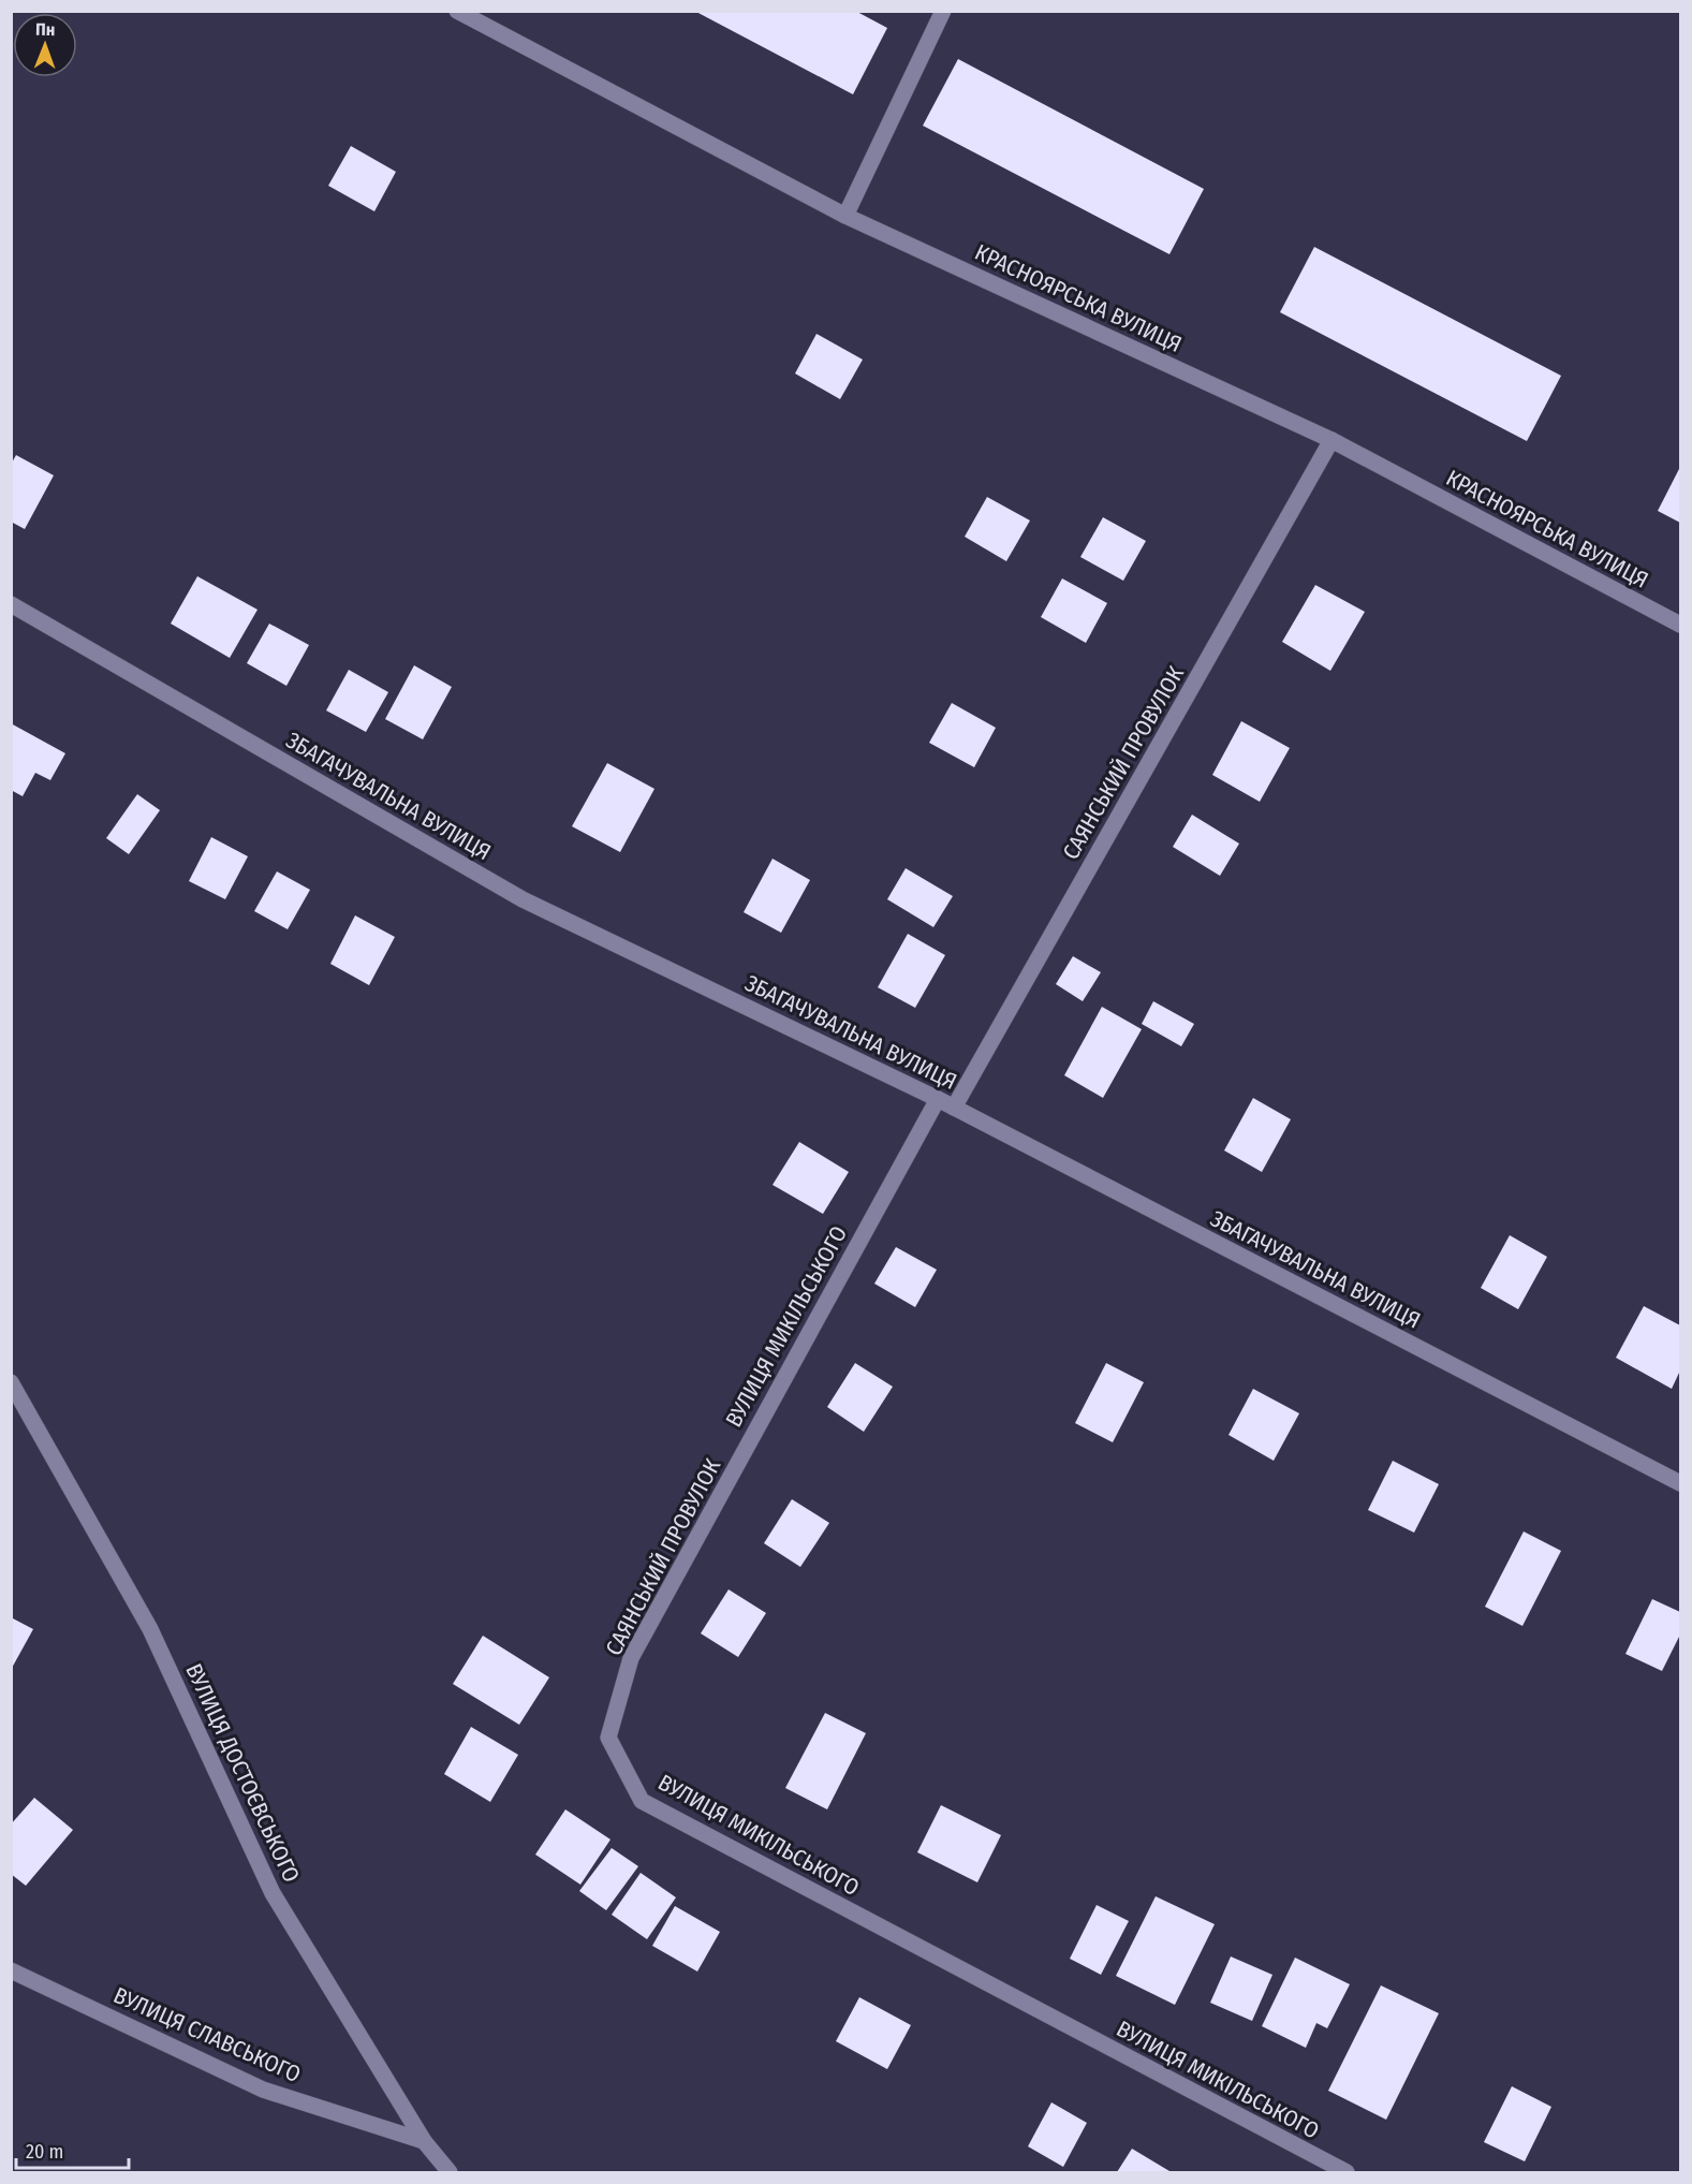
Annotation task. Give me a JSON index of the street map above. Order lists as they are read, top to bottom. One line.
{"streets":{"street":["КРАСНОЯРСЬКА ВУЛИЦЯ","САЯНСЬКИЙ ПРОВУЛОК","ЗБАГАЧУВАЛЬНА ВУЛИЦЯ","ВУЛИЦЯ МИКІЛЬСЬКОГО","ВУЛИЦЯ ДОСТОЄВСЬКОГО","ВУЛИЦЯ СЛАВСЬКОГО"]},"crossings":[["КРАСНОЯРСЬКА ВУЛИЦЯ","САЯНСЬКИЙ ПРОВУЛОК"],["САЯНСЬКИЙ ПРОВУЛОК","ЗБАГАЧУВАЛЬНА ВУЛИЦЯ"],["ЗБАГАЧУВАЛЬНА ВУЛИЦЯ","ВУЛИЦЯ МИКІЛЬСЬКОГО"],["ВУЛИЦЯ ДОСТОЄВСЬКОГО","ВУЛИЦЯ СЛАВСЬКОГО"]],"scale_bar":"20 m","north":"top"}
